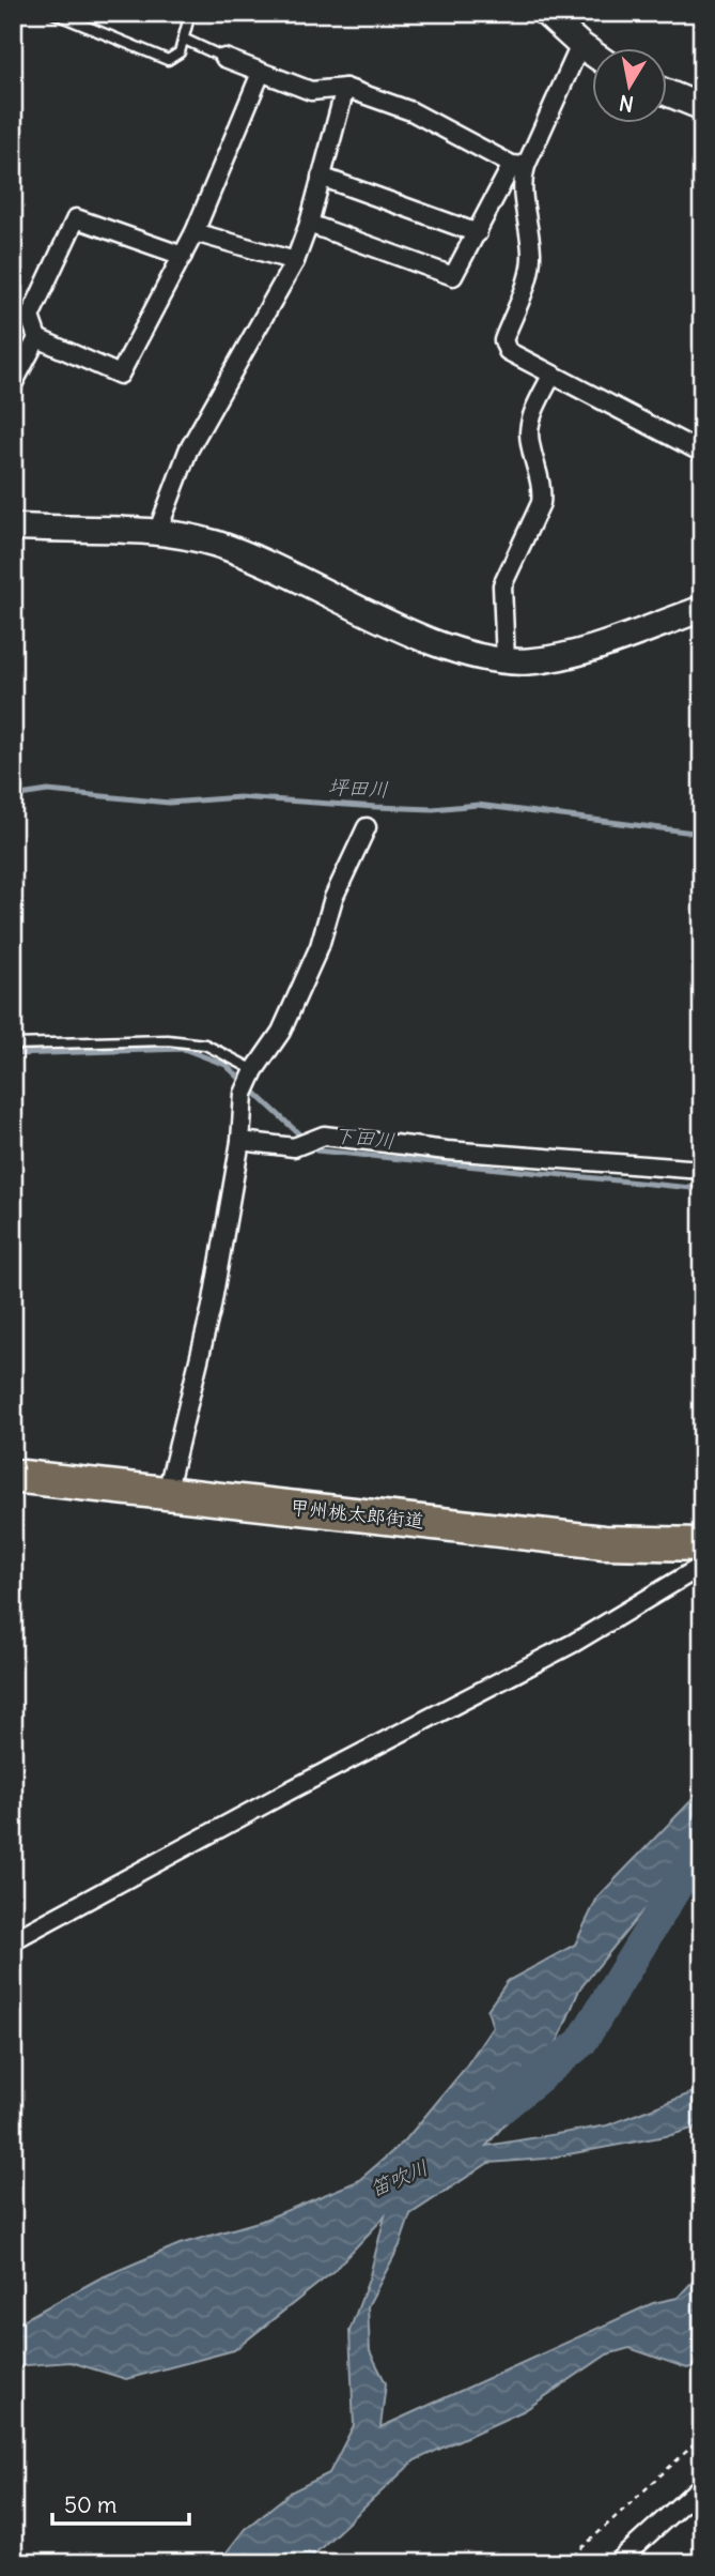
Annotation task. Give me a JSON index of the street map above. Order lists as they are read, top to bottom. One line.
{"streets":{"highway":["甲州桃太郎街道"]},"water":["坪田川","下田川","笛吹川"],"scale_bar":"50 m","north":"bottom"}
